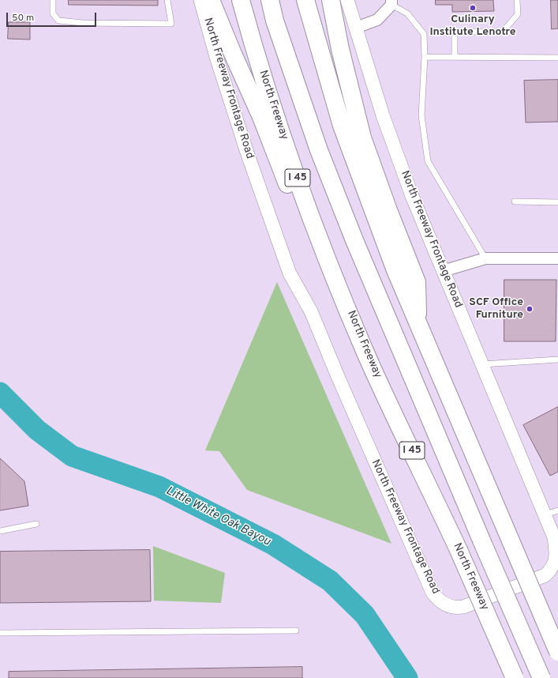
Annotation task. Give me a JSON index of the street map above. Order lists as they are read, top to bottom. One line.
{"streets":{"highway":["North Freeway","I 45"],"street":["North Freeway Frontage Road"]},"water":["Little White Oak Bayou"],"places":["Culinary Institute Lenotre","SCF Office Furniture"],"scale_bar":"50 m"}
